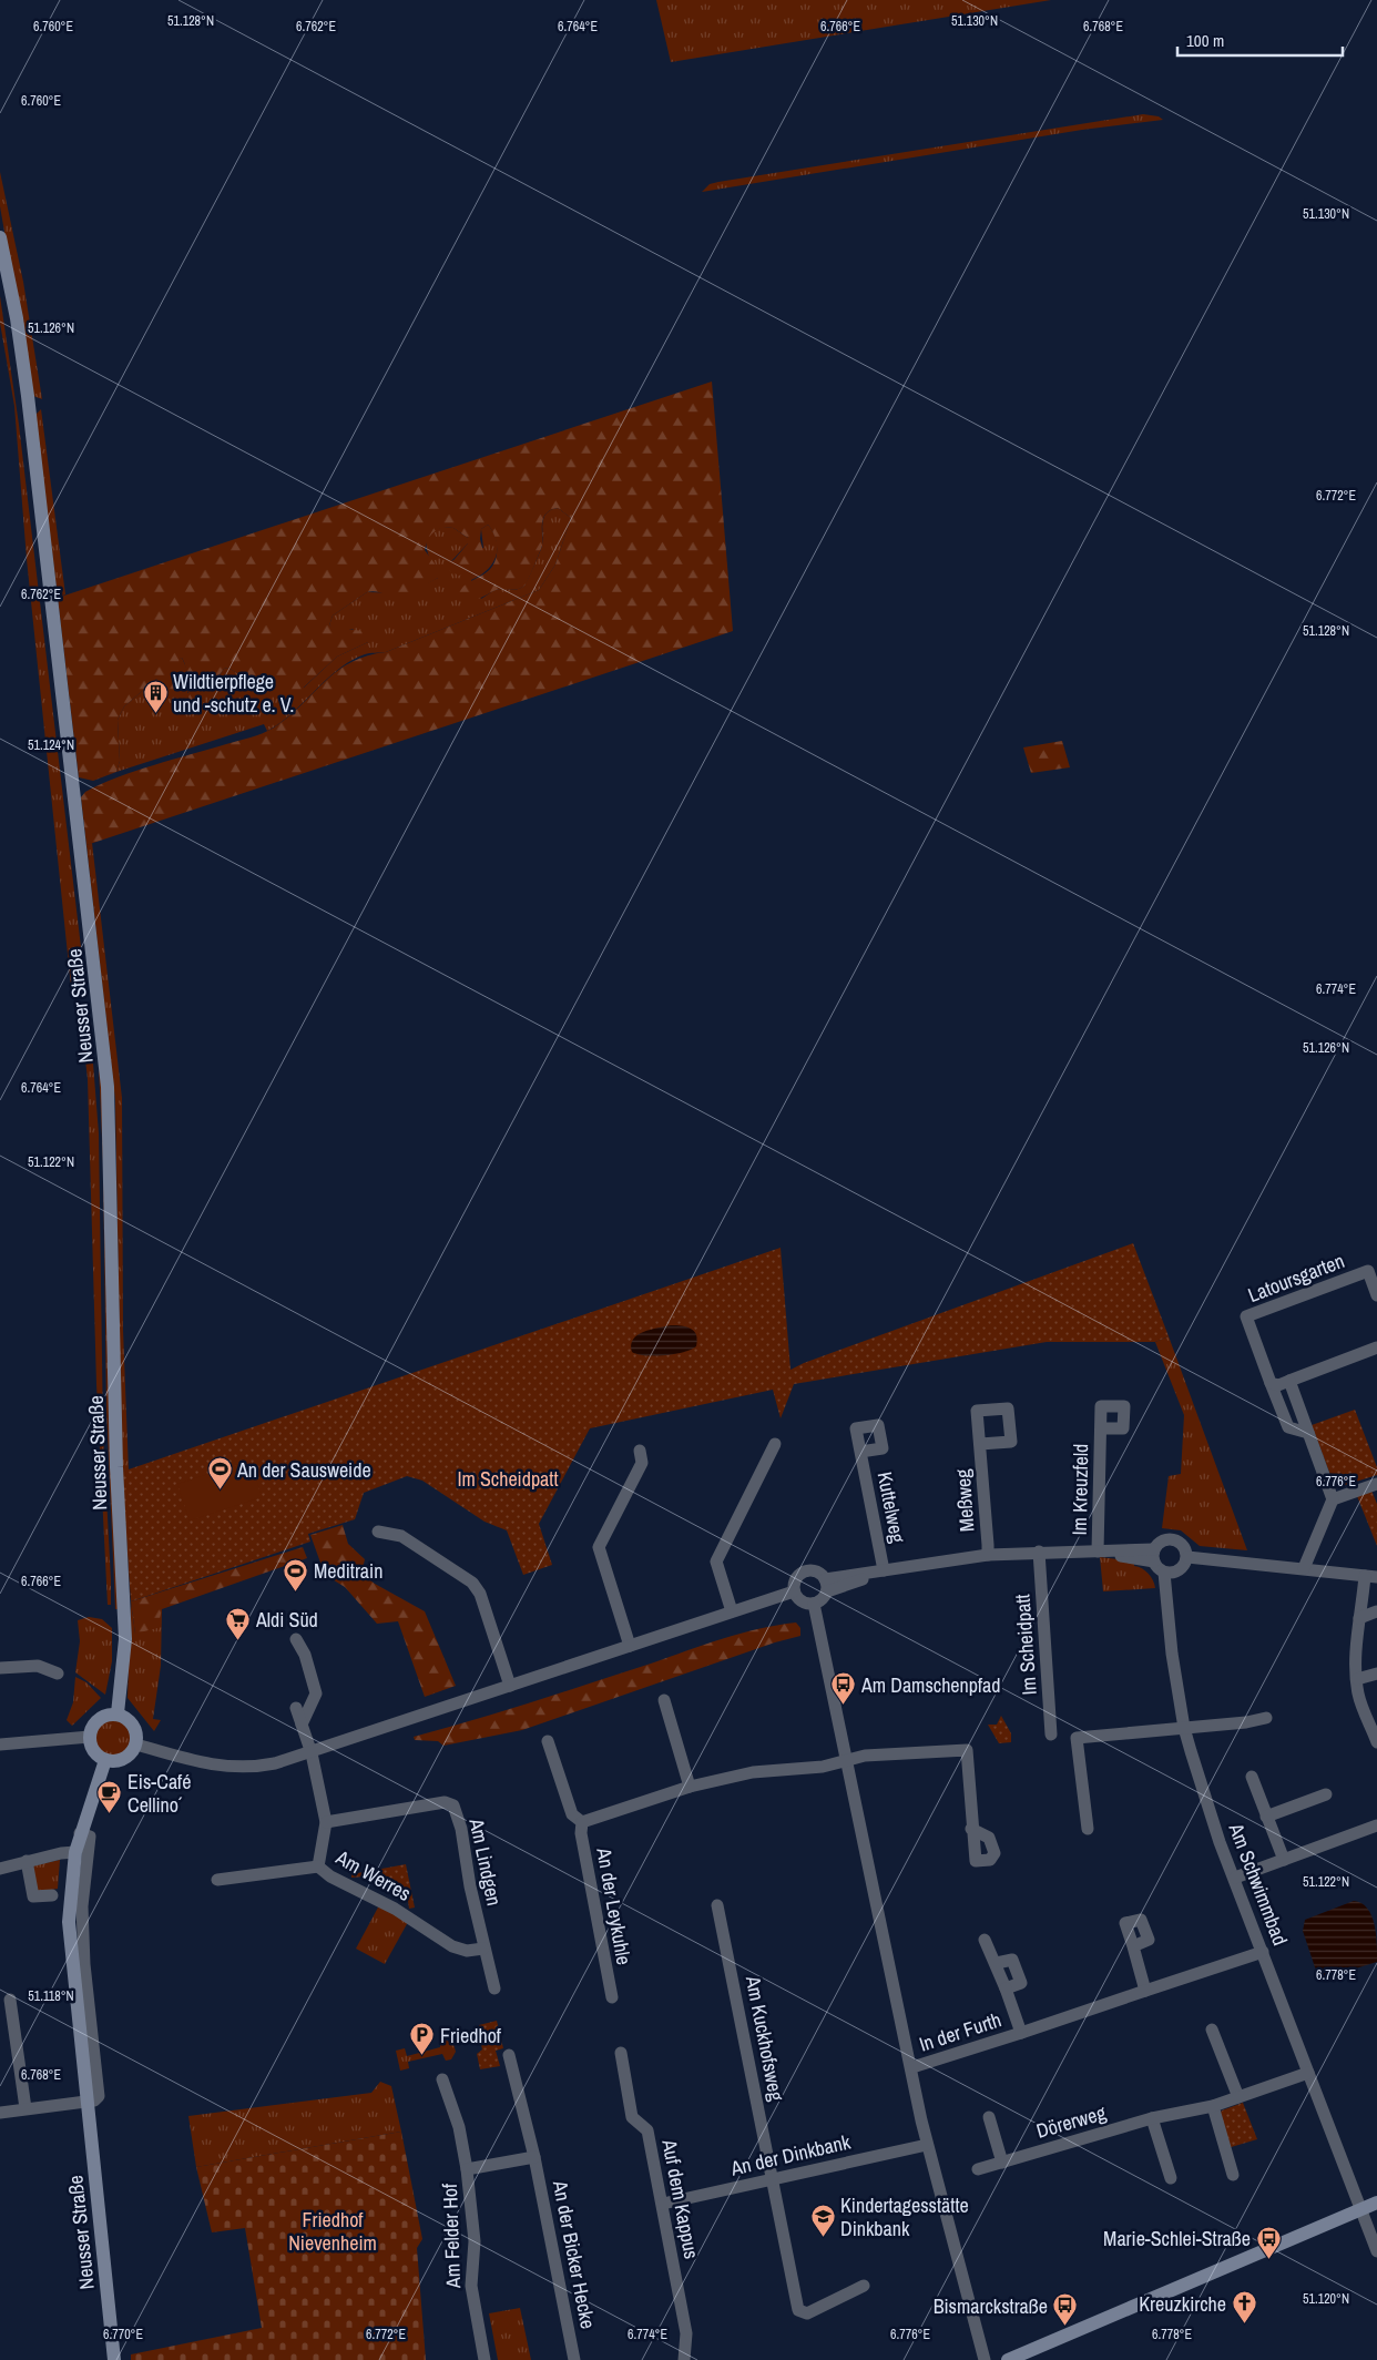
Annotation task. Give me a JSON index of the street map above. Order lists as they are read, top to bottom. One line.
{"streets":{"main road":["Neusser Straße"],"street":["Latoursgarten","Im Kreuzfeld","Meßweg","Kuttelweg","Im Scheidpatt","Am Lindgen","Am Werres","Am Schwimmbad","An der Leykuhle","In der Furth","Am Kuckhofsweg","Dörerweg","An der Dinkbank","Auf dem Kappus","Am Felder Hof","An der Bicker Hecke"]},"crossings":[["Am Lindgen","Am Werres"],["Am Schwimmbad","In der Furth"],["Am Schwimmbad","Dörerweg"],["Am Kuckhofsweg","An der Dinkbank"],["An der Dinkbank","Auf dem Kappus"]],"parks":["Im Scheidpatt","Friedhof Nievenheim"],"places":{"building":["Wildtierpflege und -schutz e. V."],"sports":["An der Sausweide","Meditrain"],"supermarket":["Aldi Süd"],"bus stop":["Am Damschenpfad","Marie-Schlei-Straße","Bismarckstraße"],"cafe":["Eis-Café Cellino´"],"parking":["Friedhof"],"school or university":["Kindertagesstätte Dinkbank"],"church":["Kreuzkirche"]},"scale_bar":"100 m","coordinates":["51.128°N","51.130°N","6.760°E","6.762°E","6.764°E","6.766°E","6.768°E","51.126°N","6.772°E","51.124°N","6.774°E","51.122°N","6.776°E","6.778°E","51.118°N","51.120°N","6.770°E"]}
